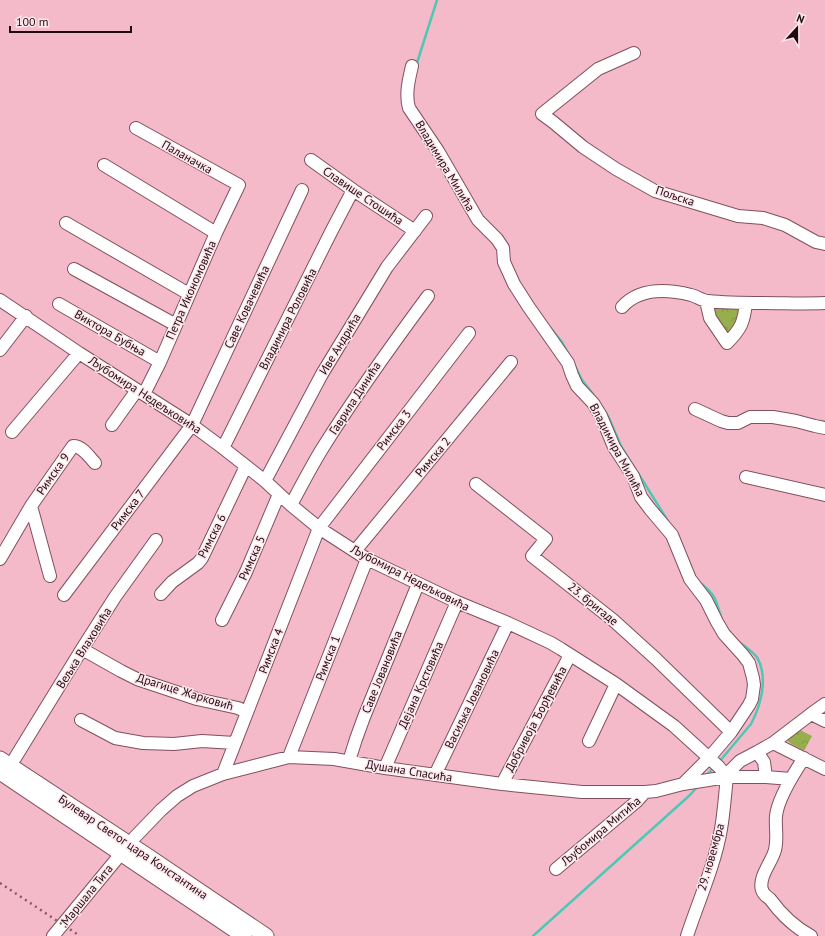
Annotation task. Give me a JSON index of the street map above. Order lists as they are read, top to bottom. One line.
{"streets":{"main road":["Булевар Светог цара Константина"],"street":["Паланачка","Владимира Милића","Славише Стошића","Пољска","Петра Икономовића","Саве Ковачевића","Владимира Роловића","Виктора Бубња","Иве Андрића","Љубомира Недељковића","Гаврила Динића","Римска 3","Римска 2","Римска 9","Римска 7","Римска 6","Римска 5","23. бригаде","Вељка Влаховића","Римска 4","Римска 1","Саве Јовановића","Дејана Крстовића","Драгице Жарковић","Васиљка Јовановића","Добривоја Ђорђевића","Душана Спасића","Љубомира Митића","29. новембра","Маршала Тита"]},"crossings":[["Паланачка","Петра Икономовића"],["Владимира Милића","Љубомира Недељковића"],["Владимира Милића","23. бригаде"],["Владимира Милића","Душана Спасића"],["Славише Стошића","Владимира Роловића"],["Славише Стошића","Иве Андрића"],["Петра Икономовића","Виктора Бубња"],["Петра Икономовића","Љубомира Недељковића"],["Саве Ковачевића","Љубомира Недељковића"],["Саве Ковачевића","Римска 7"],["Владимира Роловића","Љубомира Недељковића"],["Иве Андрића","Љубомира Недељковића"],["Љубомира Недељковића","Гаврила Динића"],["Љубомира Недељковића","Римска 3"],["Љубомира Недељковића","Римска 2"],["Љубомира Недељковића","Римска 7"],["Љубомира Недељковића","Римска 6"],["Љубомира Недељковића","Римска 5"],["Љубомира Недељковића","Римска 4"],["Љубомира Недељковића","Римска 1"],["Љубомира Недељковића","Саве Јовановића"],["Љубомира Недељковића","Дејана Крстовића"],["Љубомира Недељковића","Васиљка Јовановића"],["Љубомира Недељковића","Добривоја Ђорђевића"],["Љубомира Недељковића","Душана Спасића"],["Љубомира Недељковића","29. новембра"],["Римска 3","Римска 4"],["Вељка Влаховића","Драгице Жарковић"],["Римска 4","Драгице Жарковић"],["Римска 4","Душана Спасића"],["Римска 1","Душана Спасића"],["Саве Јовановића","Душана Спасића"],["Дејана Крстовића","Душана Спасића"],["Васиљка Јовановића","Душана Спасића"],["Добривоја Ђорђевића","Душана Спасића"],["Душана Спасића","Љубомира Митића"],["Душана Спасића","Булевар Светог цара Константина"],["Душана Спасића","29. новембра"],["Душана Спасића","Маршала Тита"],["Булевар Светог цара Константина","Маршала Тита"]],"scale_bar":"100 m","north":"top"}
